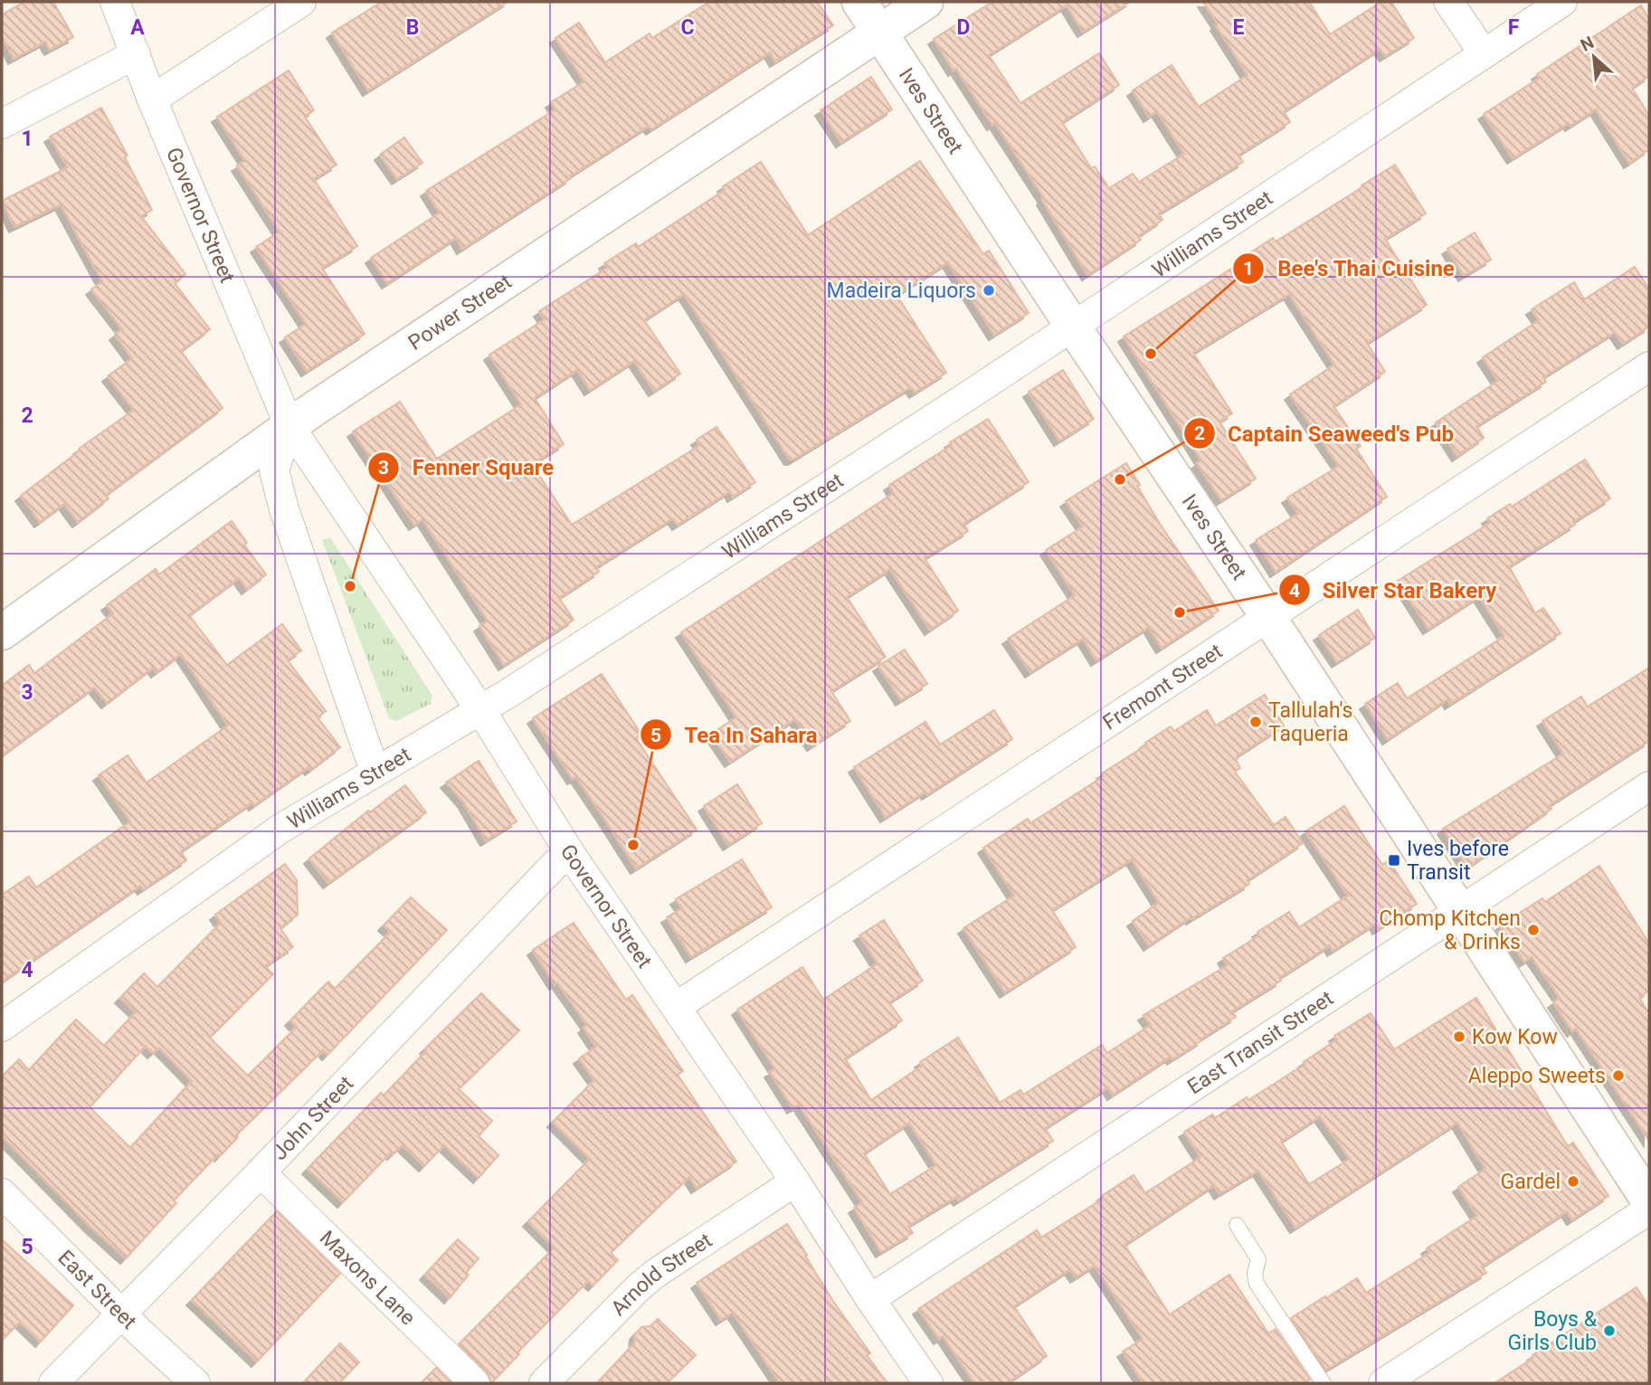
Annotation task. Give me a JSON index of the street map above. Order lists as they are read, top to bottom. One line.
{"streets":{"street":["Ives Street","Governor Street","Williams Street","Power Street","Fremont Street","East Transit Street","John Street","Arnold Street","Maxons Lane","East Street"]},"crossings":[["Ives Street","Williams Street"],["Ives Street","Power Street"],["Ives Street","Fremont Street"],["Ives Street","East Transit Street"],["Governor Street","Williams Street"],["Governor Street","Power Street"],["Governor Street","Fremont Street"],["Governor Street","East Transit Street"],["Governor Street","John Street"],["Governor Street","Arnold Street"],["John Street","Maxons Lane"],["John Street","East Street"]],"places":{"other":["Madeira Liquors","Bee's Thai Cuisine","Captain Seaweed's Pub","Fenner Square","Silver Star Bakery","Tallulah's Taqueria","Tea In Sahara","Chomp Kitchen & Drinks","Kow Kow","Aleppo Sweets","Gardel","Boys & Girls Club"],"transit":["Ives before Transit"]},"north":"top left","grid":{"columns":["A","B","C","D","E","F"],"rows":["1","2","3","4","5"]}}
